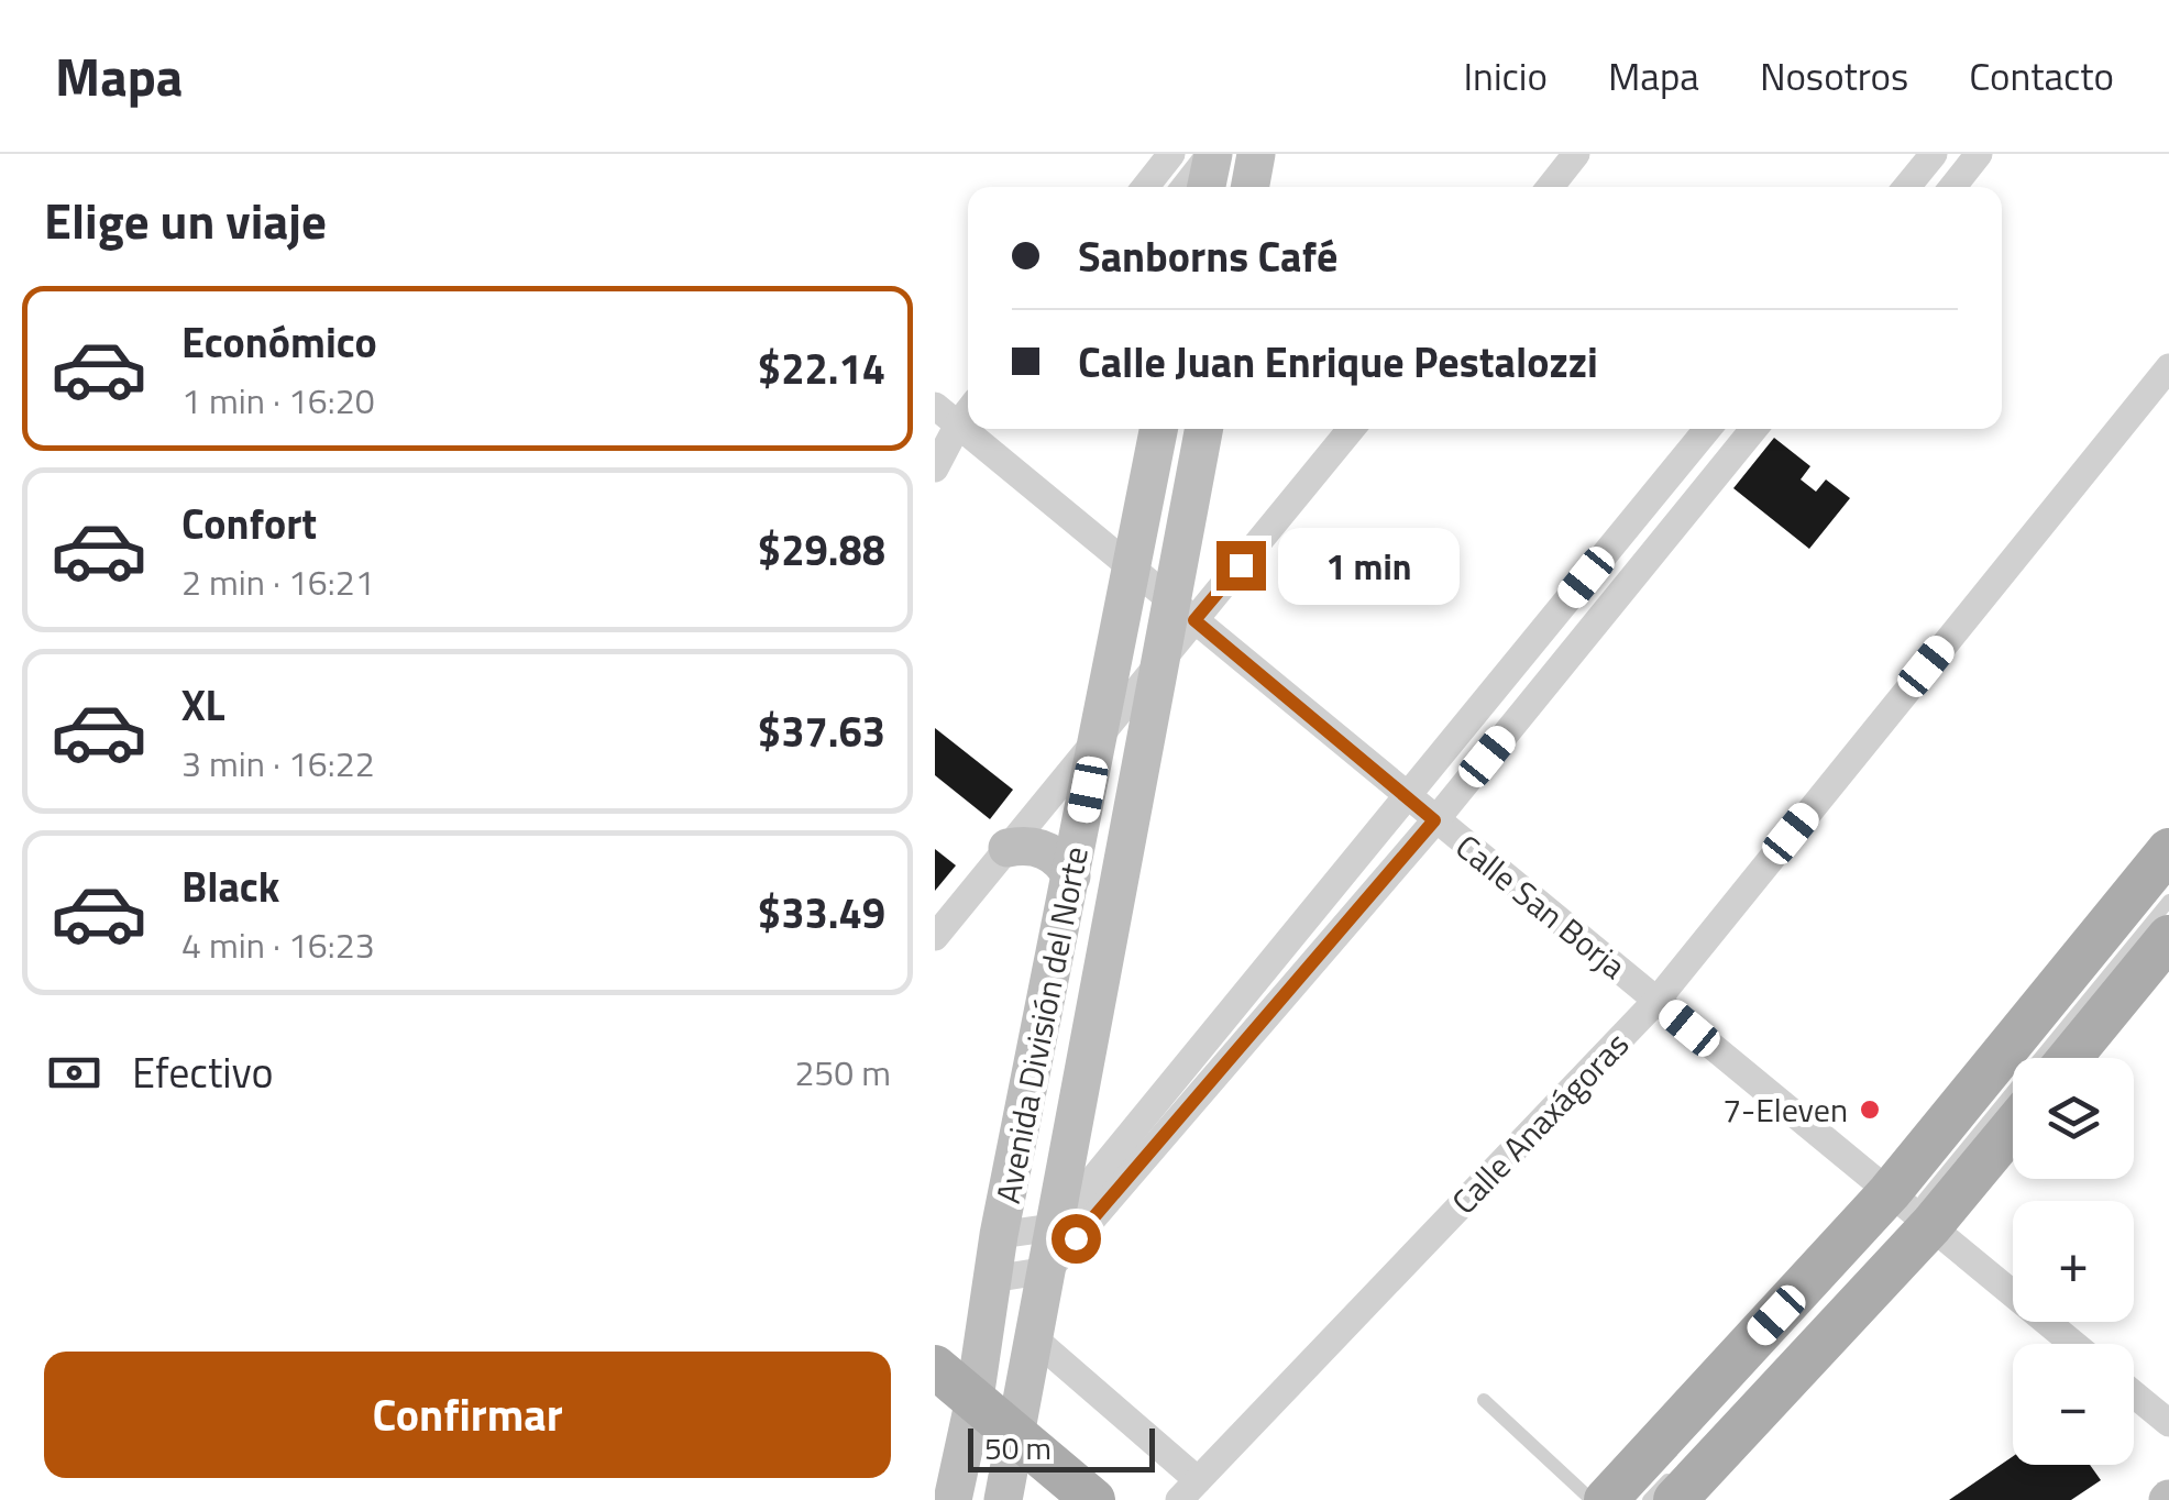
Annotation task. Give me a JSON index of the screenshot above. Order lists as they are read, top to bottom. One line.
{"streets":{"main road":["Avenida División del Norte"],"street":["Calle San Borja","Calle Anaxágoras"]},"crossings":[["Calle San Borja","Avenida División del Norte"],["Calle San Borja","Calle Anaxágoras"]],"places":["7-Eleven"],"scale_bar":"50 m","page":{"header":"Mapa","nav":["Inicio","Mapa","Nosotros","Contacto"],"heading":"Elige un viaje","banner":["Sanborns Café","Calle Juan Enrique Pestalozzi"],"list":[{"name":"Económico","note":"1 min · 16:20","value":"$22.14"},{"name":"Confort","note":"2 min · 16:21","value":"$29.88"},{"name":"XL","note":"3 min · 16:22","value":"$37.63"},{"name":"Black","note":"4 min · 16:23","value":"$33.49"}],"bubble":"1 min","pay":["Efectivo","250 m"],"map_buttons":["+","−"],"buttons":"Confirmar","scale":"50 m"}}
